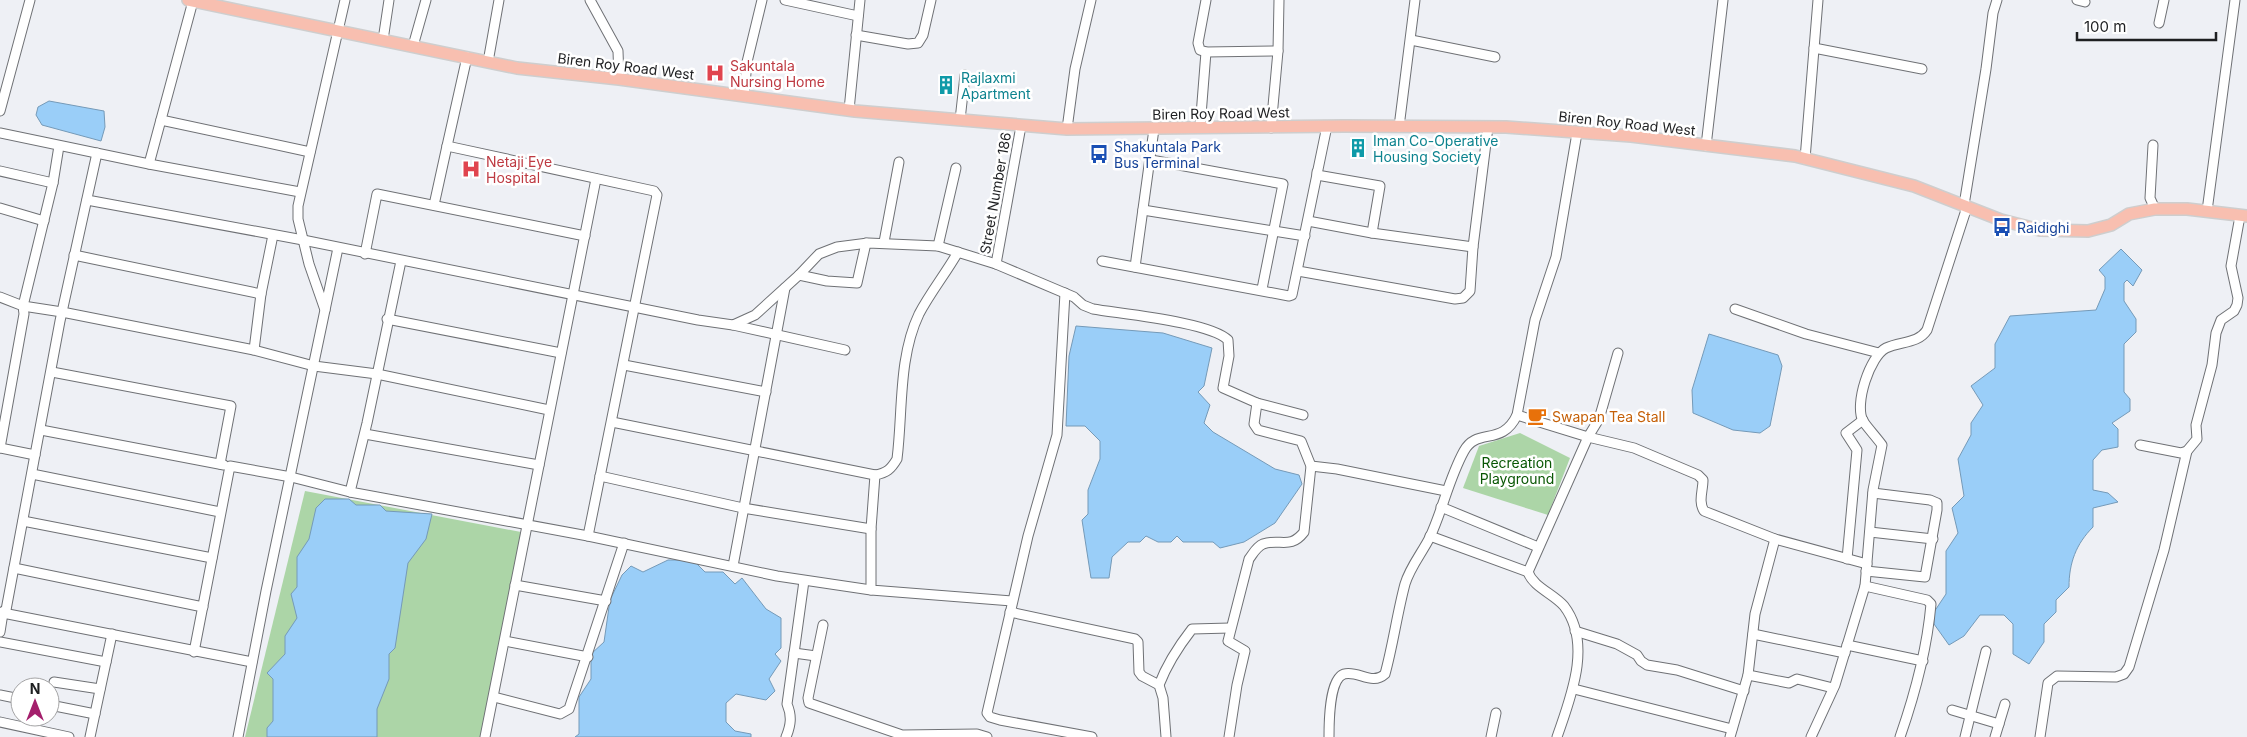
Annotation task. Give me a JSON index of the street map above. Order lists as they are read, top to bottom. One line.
{"streets":{"main road":["Biren Roy Road West"],"street":["Street Number 186"]},"crossings":[["Biren Roy Road West","Street Number 186"]],"parks":["Recreation Playground"],"places":{"hospital":["Sakuntala Nursing Home","Netaji Eye Hospital"],"building":["Rajlaxmi Apartment","Iman Co-Operative Housing Society"],"bus stop":["Shakuntala Park Bus Terminal","Raidighi"],"cafe":["Swapan Tea Stall"]},"scale_bar":"100 m","north":"top"}
